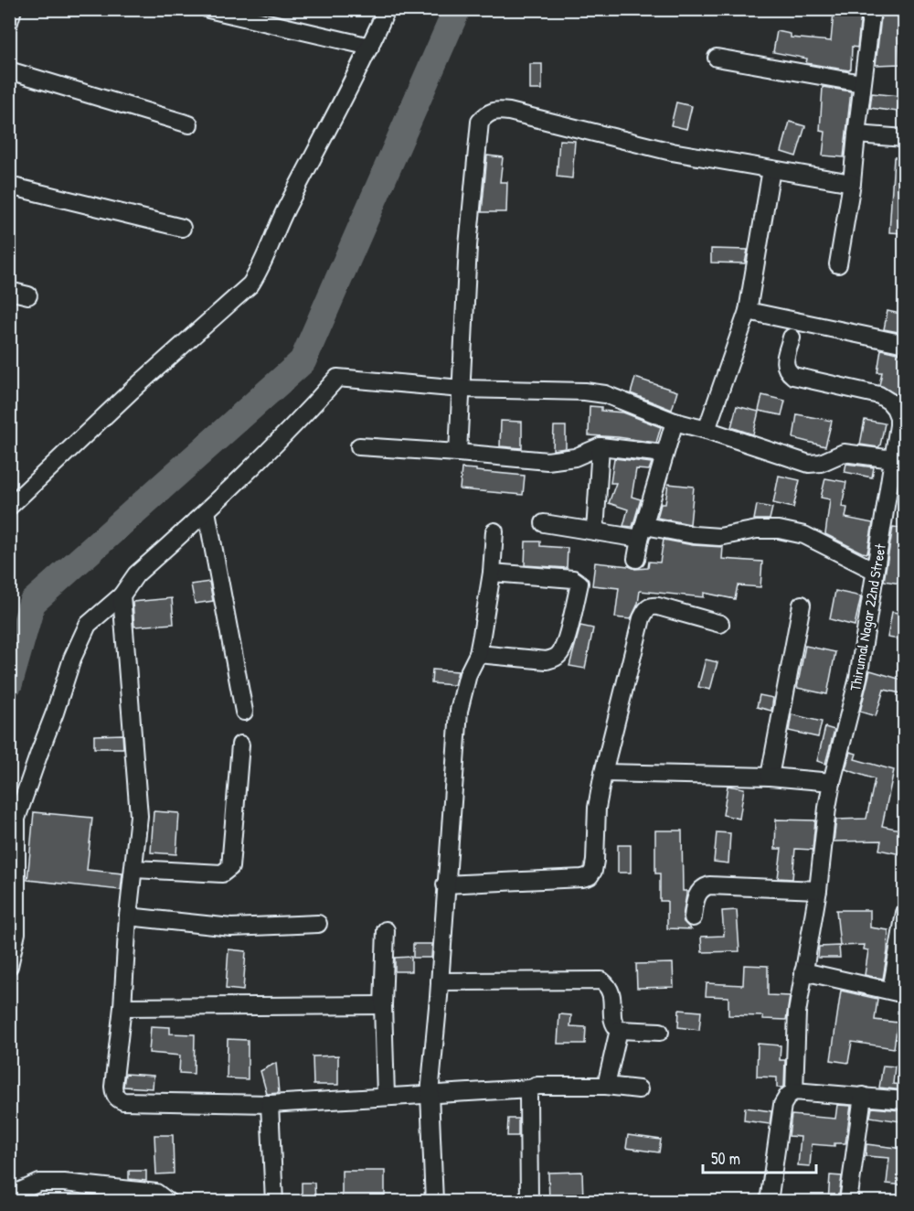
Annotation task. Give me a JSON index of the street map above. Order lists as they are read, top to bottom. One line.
{"streets":{"street":["Thirumal Nagar 22nd Street"]},"scale_bar":"50 m"}
